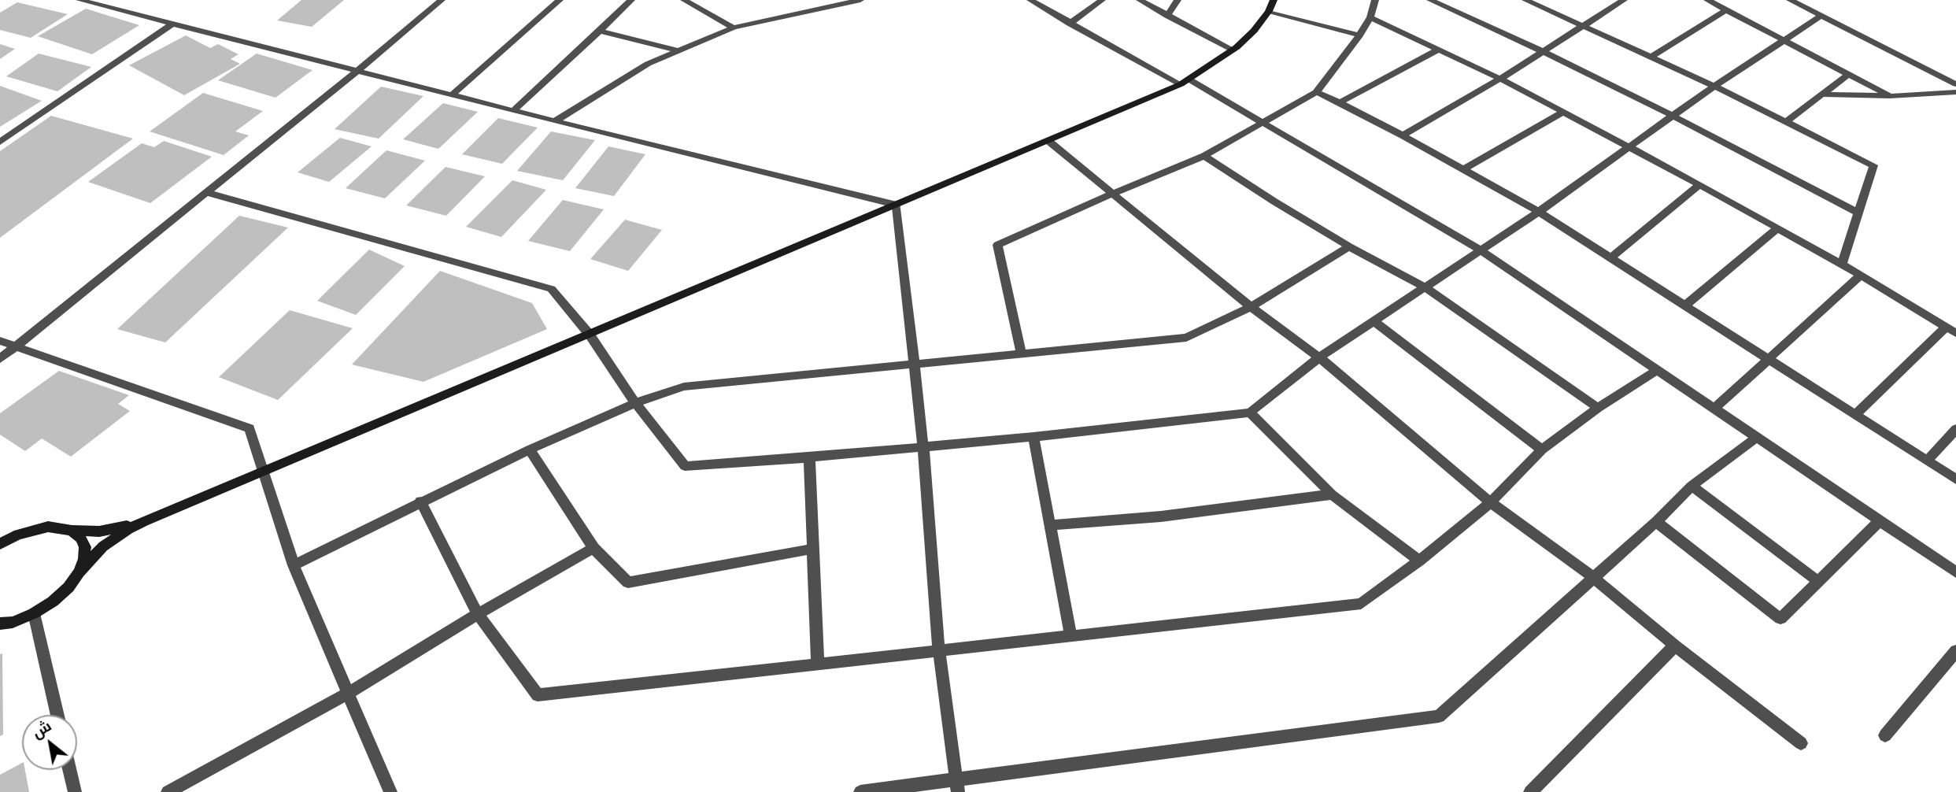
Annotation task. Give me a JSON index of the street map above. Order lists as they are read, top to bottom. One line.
{"north":"top left"}
